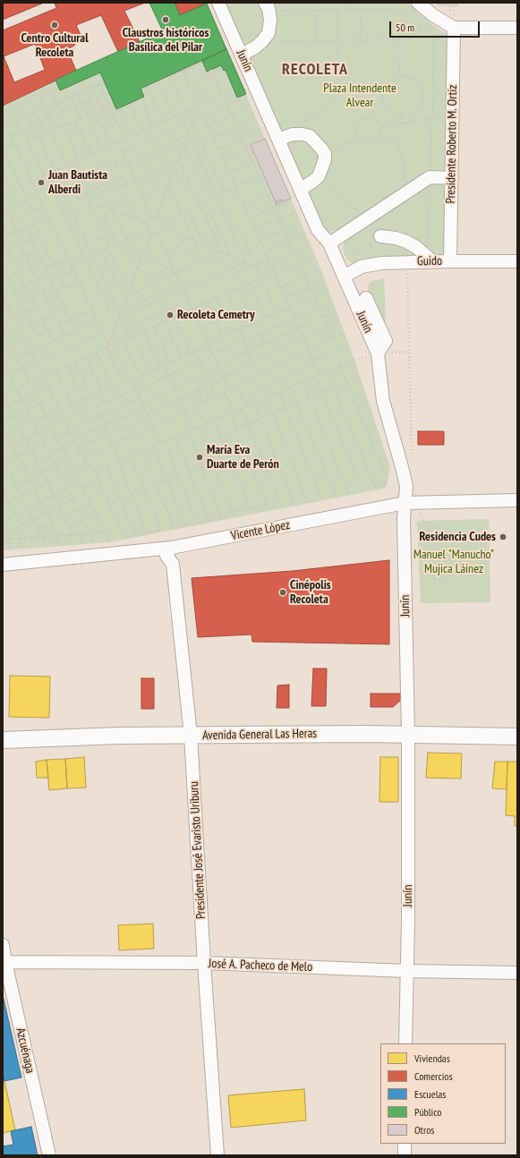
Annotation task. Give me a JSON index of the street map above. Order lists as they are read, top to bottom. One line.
{"streets":{"main road":["Avenida General Las Heras"],"street":["Junín","Presidente Roberto M. Ortiz","Guido","Vicente López","Presidente José Evaristo Uriburu","José A. Pacheco de Melo","Azcuénaga"]},"crossings":[["Junín","Guido"],["Junín","Vicente López"],["Junín","Avenida General Las Heras"],["Junín","José A. Pacheco de Melo"],["Presidente Roberto M. Ortiz","Guido"],["Vicente López","Presidente José Evaristo Uriburu"],["Avenida General Las Heras","Presidente José Evaristo Uriburu"],["Presidente José Evaristo Uriburu","José A. Pacheco de Melo"],["José A. Pacheco de Melo","Azcuénaga"]],"districts":["RECOLETA"],"parks":["Plaza Intendente Alvear","Manuel \"Manucho\" Mujica Láinez"],"places":["Claustros históricos Basílica del Pilar","Centro Cultural Recoleta","Juan Bautista Alberdi","Recoleta Cemetry","María Eva Duarte de Perón","Residencia Cudes","Cinépolis Recoleta"],"legend":["Viviendas","Comercios","Escuelas","Público","Otros"],"scale_bar":"50 m"}
